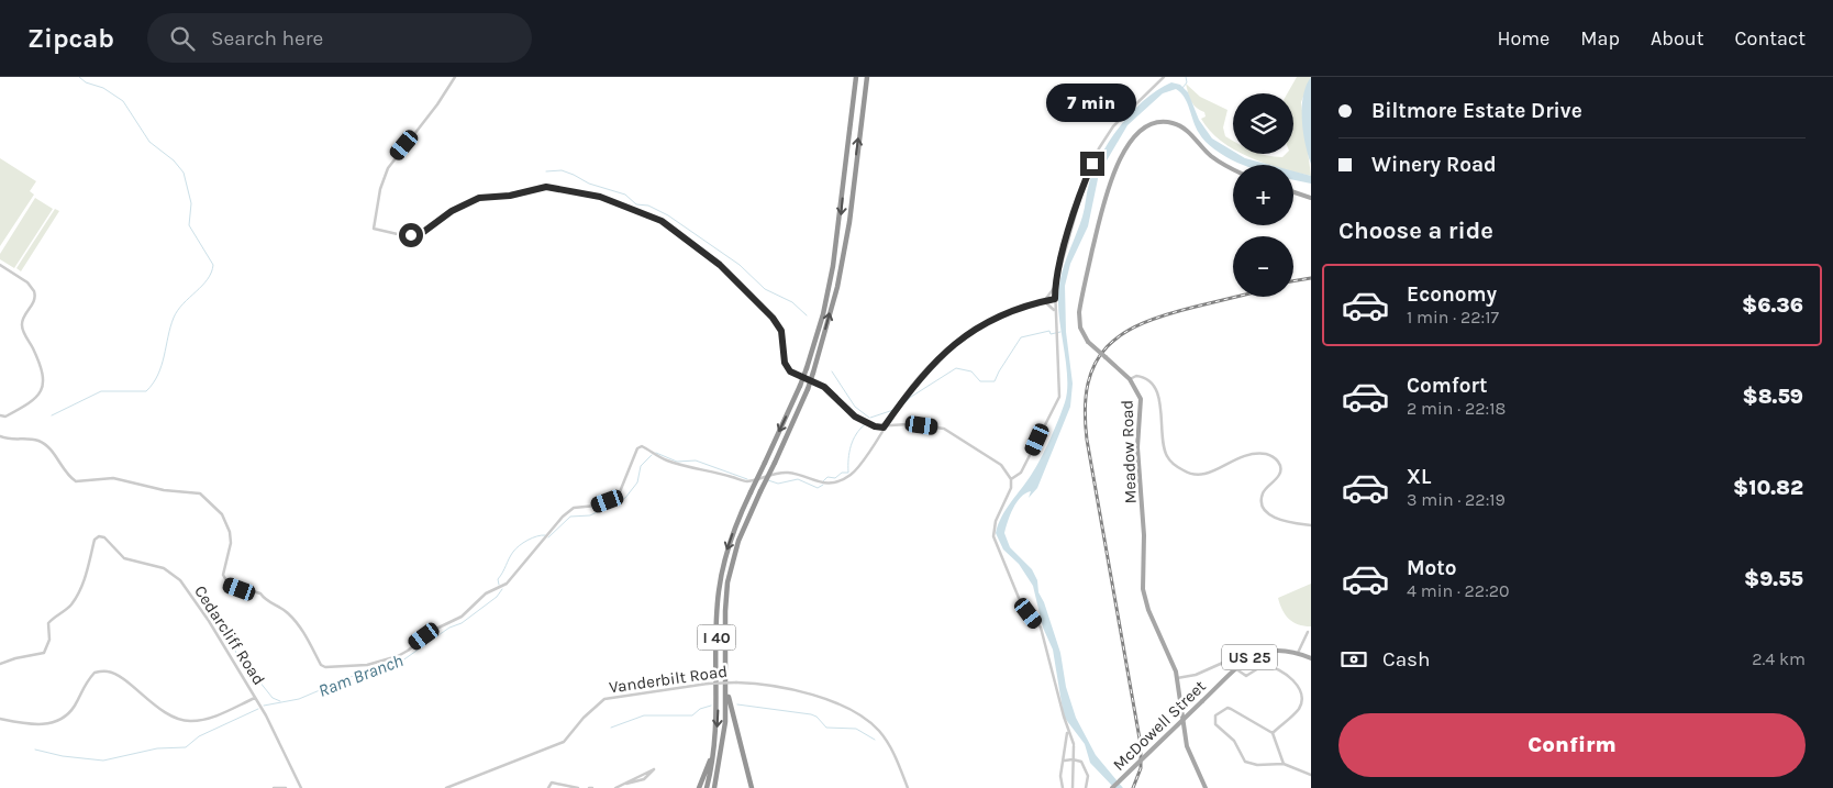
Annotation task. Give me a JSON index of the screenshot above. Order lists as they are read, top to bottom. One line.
{"streets":{"highway":["I 40"],"main road":["Meadow Road","US 25","McDowell Street"],"street":["Cedarcliff Road","Vanderbilt Road"]},"water":["Ram Branch"],"page":{"header":"Zipcab","search":"Search here","nav":["Home","Map","About","Contact"],"banner":["Biltmore Estate Drive","Winery Road"],"bubble":"7 min","map_buttons":["+","−"],"heading":"Choose a ride","list":[{"name":"Economy","note":"1 min · 22:17","value":"$6.36"},{"name":"Comfort","note":"2 min · 22:18","value":"$8.59"},{"name":"XL","note":"3 min · 22:19","value":"$10.82"},{"name":"Moto","note":"4 min · 22:20","value":"$9.55"}],"pay":["Cash","2.4 km"],"buttons":"Confirm"}}
